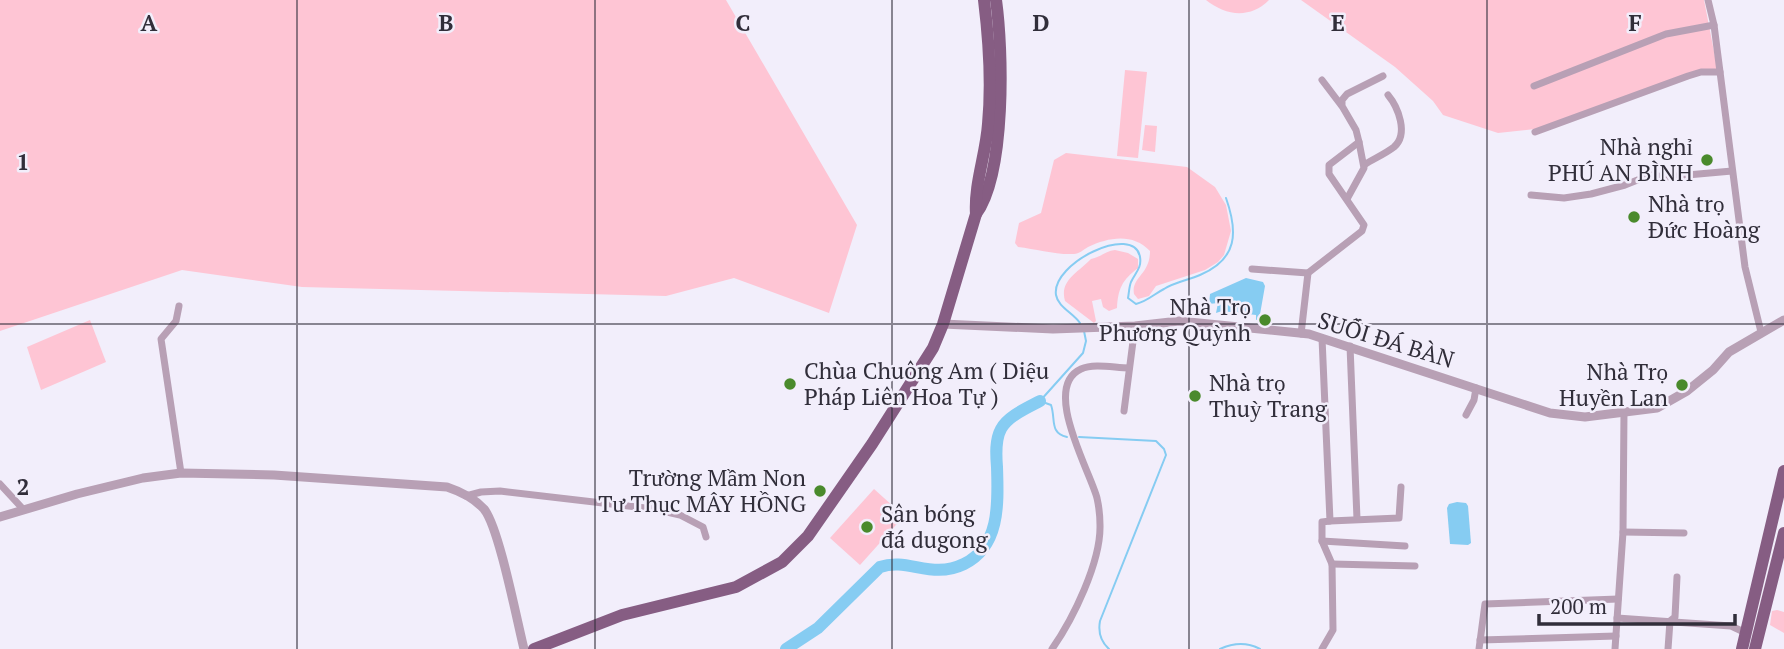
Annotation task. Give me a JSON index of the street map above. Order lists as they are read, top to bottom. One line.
{"streets":{"street":["SUỐI ĐÁ BÀN"]},"places":["Nhà nghỉ PHÚ AN BÌNH","Nhà trọ Đức Hoàng","Nhà Trọ Phương Quỳnh","Chùa Chuông Am ( Diệu Pháp Liên Hoa Tự )","Nhà Trọ Huyền Lan","Nhà trọ Thuỳ Trang","Trường Mầm Non Tư Thục MÂY HỒNG","Sân bóng đá dugong"],"scale_bar":"200 m","grid":{"columns":["A","B","C","D","E","F"],"rows":["1","2"]}}
